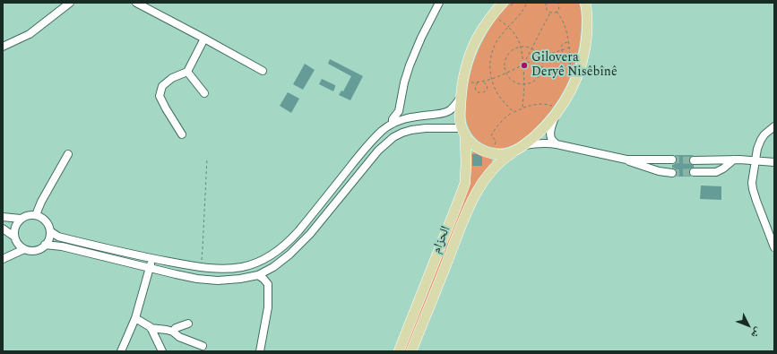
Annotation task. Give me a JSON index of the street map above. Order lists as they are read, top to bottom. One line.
{"streets":{"main road":["الحزام"]},"places":["Gilovera Deryê Nisêbînê"],"north":"bottom right"}
